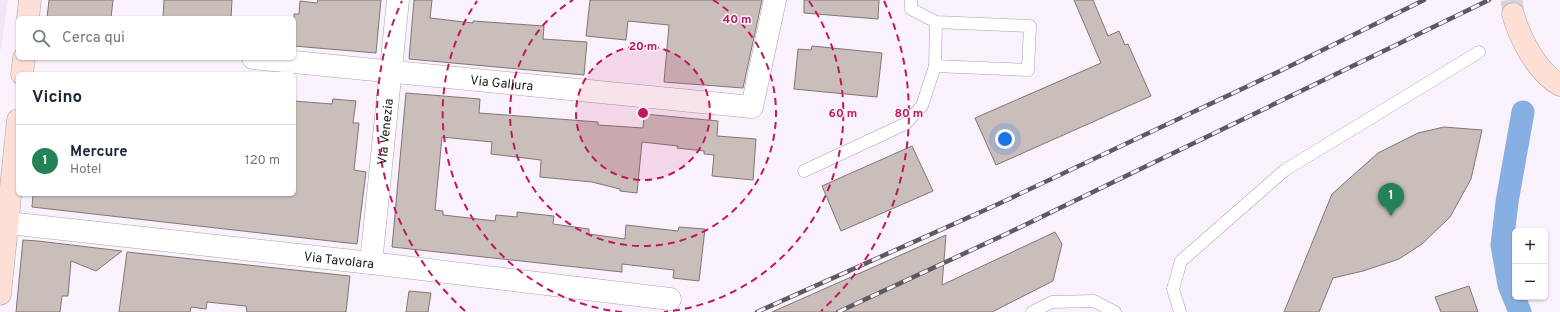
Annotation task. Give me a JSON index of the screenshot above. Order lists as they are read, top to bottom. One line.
{"streets":{"street":["Via Gallura","Via Venezia","Via Tavolara"]},"crossings":[["Via Gallura","Via Venezia"],["Via Venezia","Via Tavolara"]],"page":{"search":"Cerca qui","heading":"Vicino","list":[{"mark":"1","name":"Mercure","note":"Hotel","value":"120 m"}],"pins":"1","map_buttons":["+","−"]},"rings":["40 m","20 m","60 m","80 m"]}
